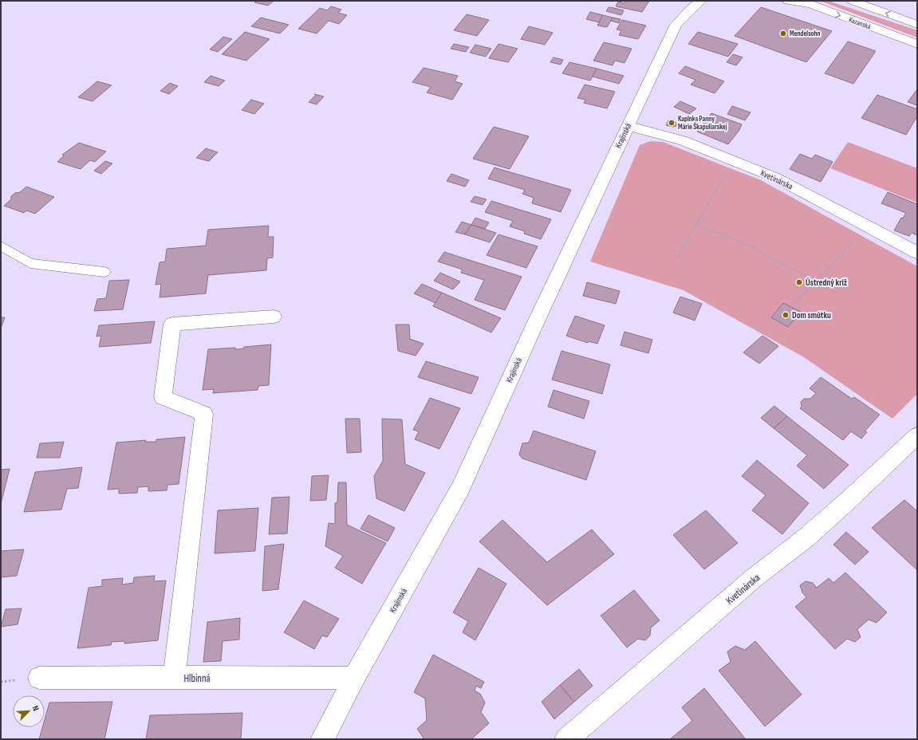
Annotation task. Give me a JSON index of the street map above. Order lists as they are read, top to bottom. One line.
{"streets":{"street":["Kazanská","Krajinská","Kvetinárska","Hlbinná"]},"crossings":[["Krajinská","Kvetinárska"],["Krajinská","Hlbinná"]],"places":["Mendelsohn","Kaplnka Panny Márie Škapuliarskej","Ústredný kríž","Dom smútku"],"north":"top right"}
